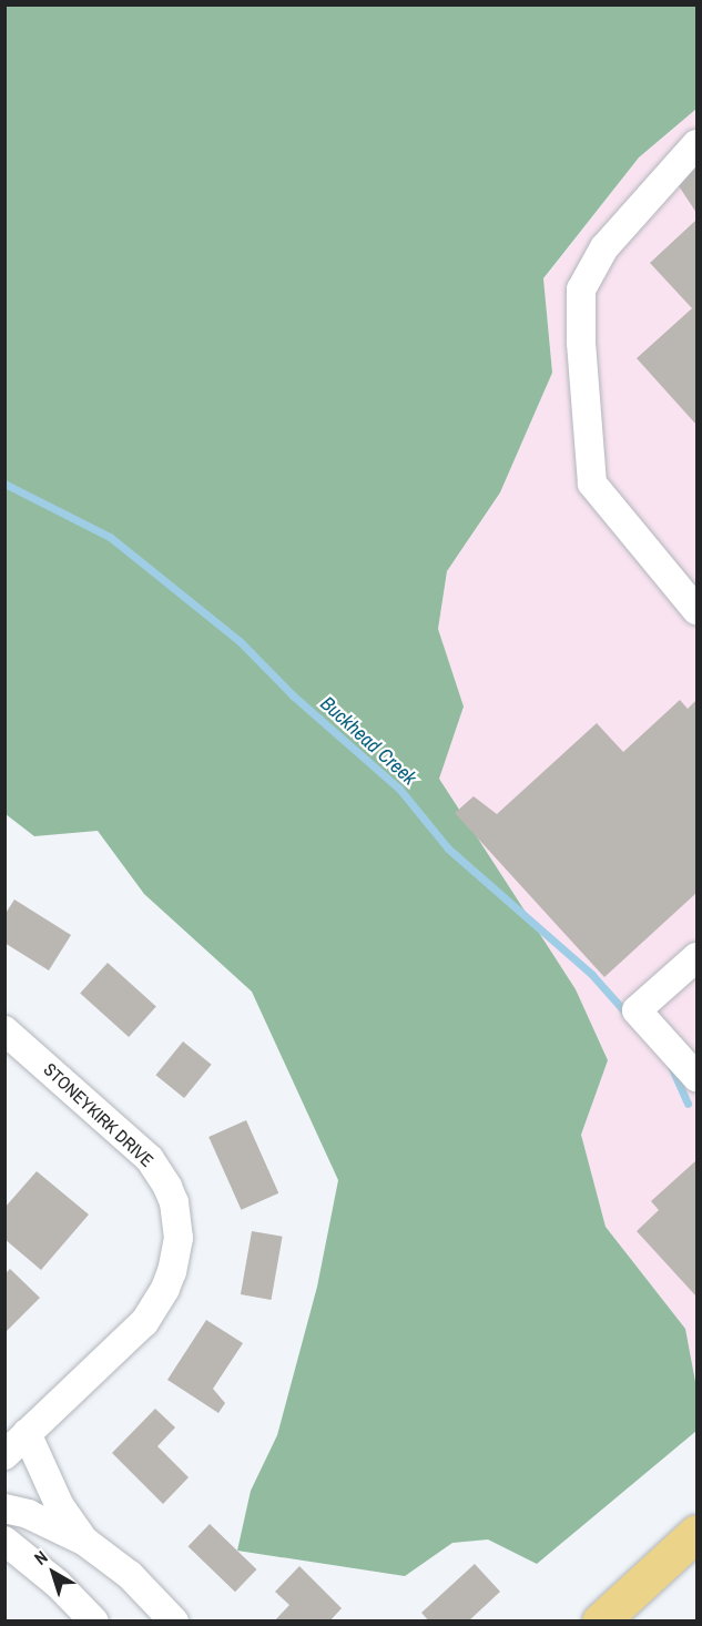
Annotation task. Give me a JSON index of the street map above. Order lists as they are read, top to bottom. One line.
{"streets":{"street":["STONEYKIRK DRIVE"]},"water":["Buckhead Creek"],"north":"top left"}
